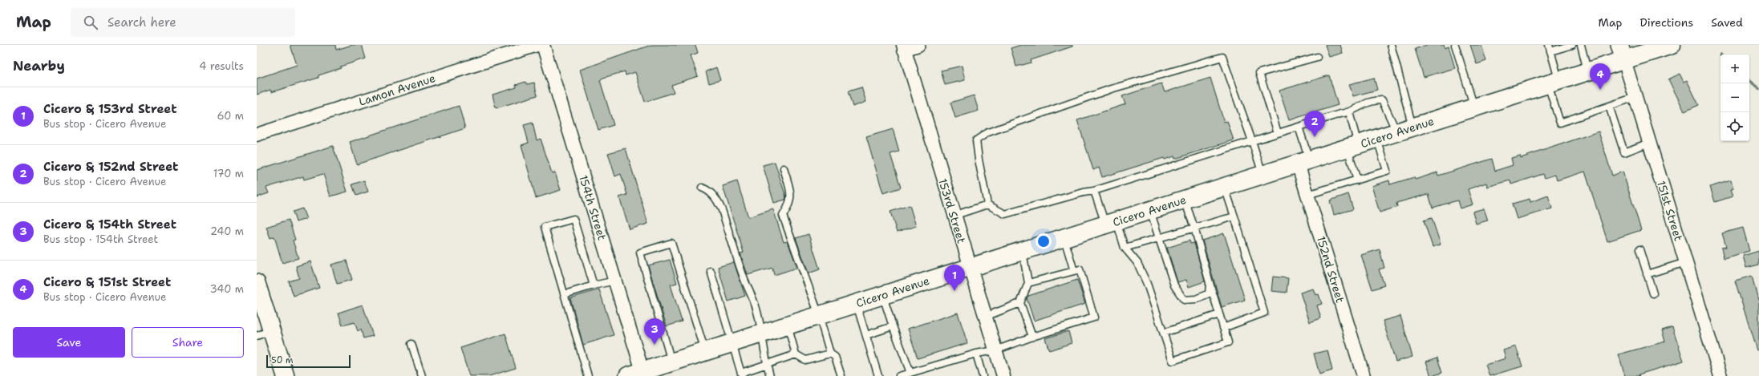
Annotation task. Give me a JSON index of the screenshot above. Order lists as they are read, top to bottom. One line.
{"streets":{"main road":["Cicero Avenue"],"street":["Lamon Avenue","154th Street","153rd Street","151st Street","152nd Street"]},"crossings":[["Cicero Avenue","154th Street"],["Cicero Avenue","153rd Street"],["Cicero Avenue","151st Street"],["Cicero Avenue","152nd Street"]],"scale_bar":"50 m","page":{"header":"Map","search":"Search here","nav":["Map","Directions","Saved"],"heading":["Nearby","4 results"],"map_buttons":["+","−"],"pins":["4","2","1","3"],"list":[{"mark":"1","name":"Cicero & 153rd Street","note":"Bus stop · Cicero Avenue","value":"60 m"},{"mark":"2","name":"Cicero & 152nd Street","note":"Bus stop · Cicero Avenue","value":"170 m"},{"mark":"3","name":"Cicero & 154th Street","note":"Bus stop · 154th Street","value":"240 m"},{"mark":"4","name":"Cicero & 151st Street","note":"Bus stop · Cicero Avenue","value":"340 m"}],"buttons":["Save","Share"],"scale":"50 m"}}
